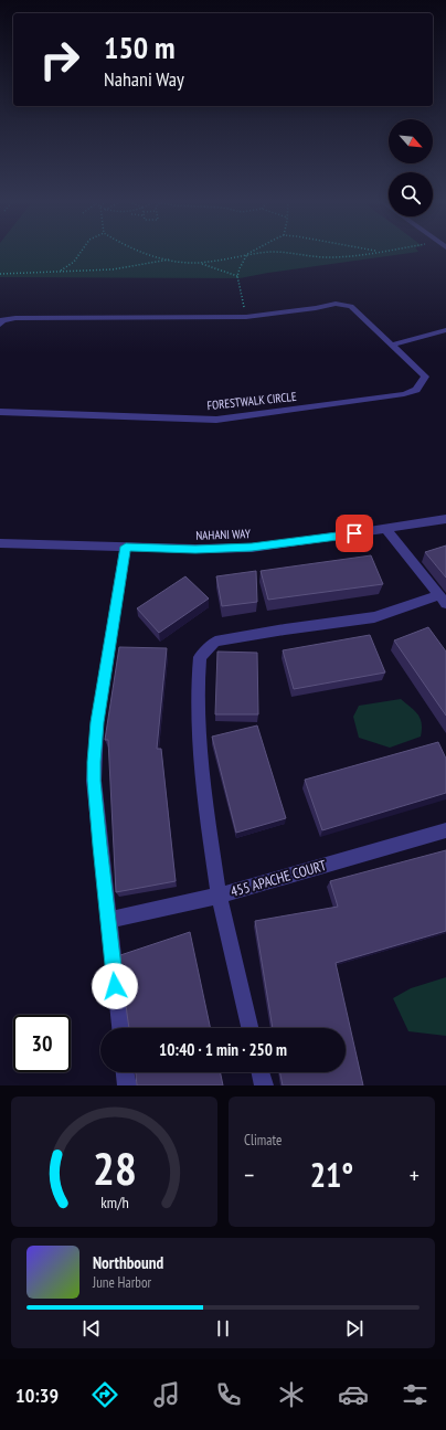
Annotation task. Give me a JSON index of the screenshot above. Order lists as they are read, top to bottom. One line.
{"streets":{"street":["FORESTWALK CIRCLE","NAHANI WAY","455 APACHE COURT"]},"north":"bottom right","page":{"turn":["150 m","Nahani Way"],"limit":"30","trip":"10:40 · 1 min · 250 m","tile":"Climate","heat":["−","21°","+"],"song":["Northbound","June Harbor"],"tabs":"10:39","gauge":["28","km/h"]}}
